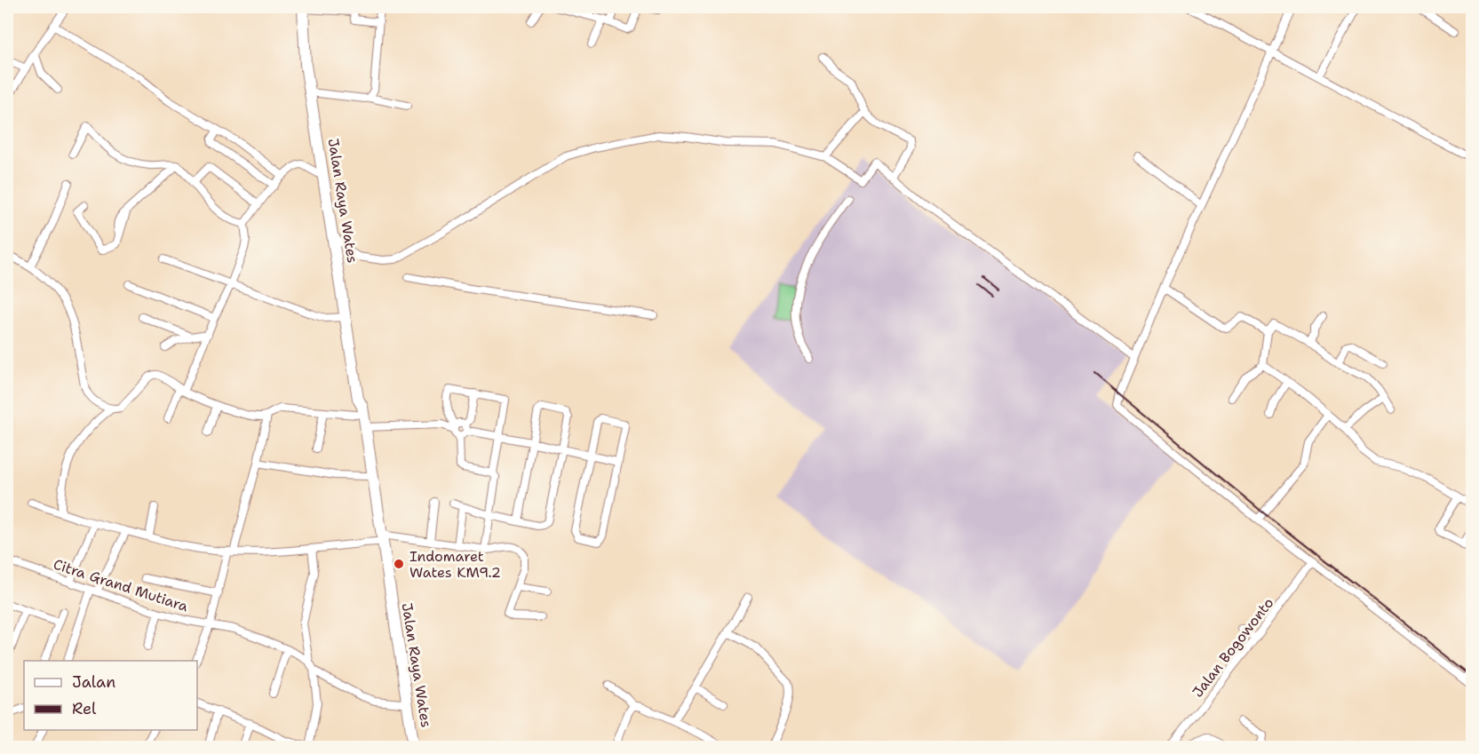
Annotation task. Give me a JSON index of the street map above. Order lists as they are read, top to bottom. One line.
{"streets":{"highway":["Jalan Raya Wates"],"street":["Citra Grand Mutiara","Jalan Bogowonto"]},"places":["Indomaret Wates KM9.2"],"legend":["Jalan","Rel"]}
